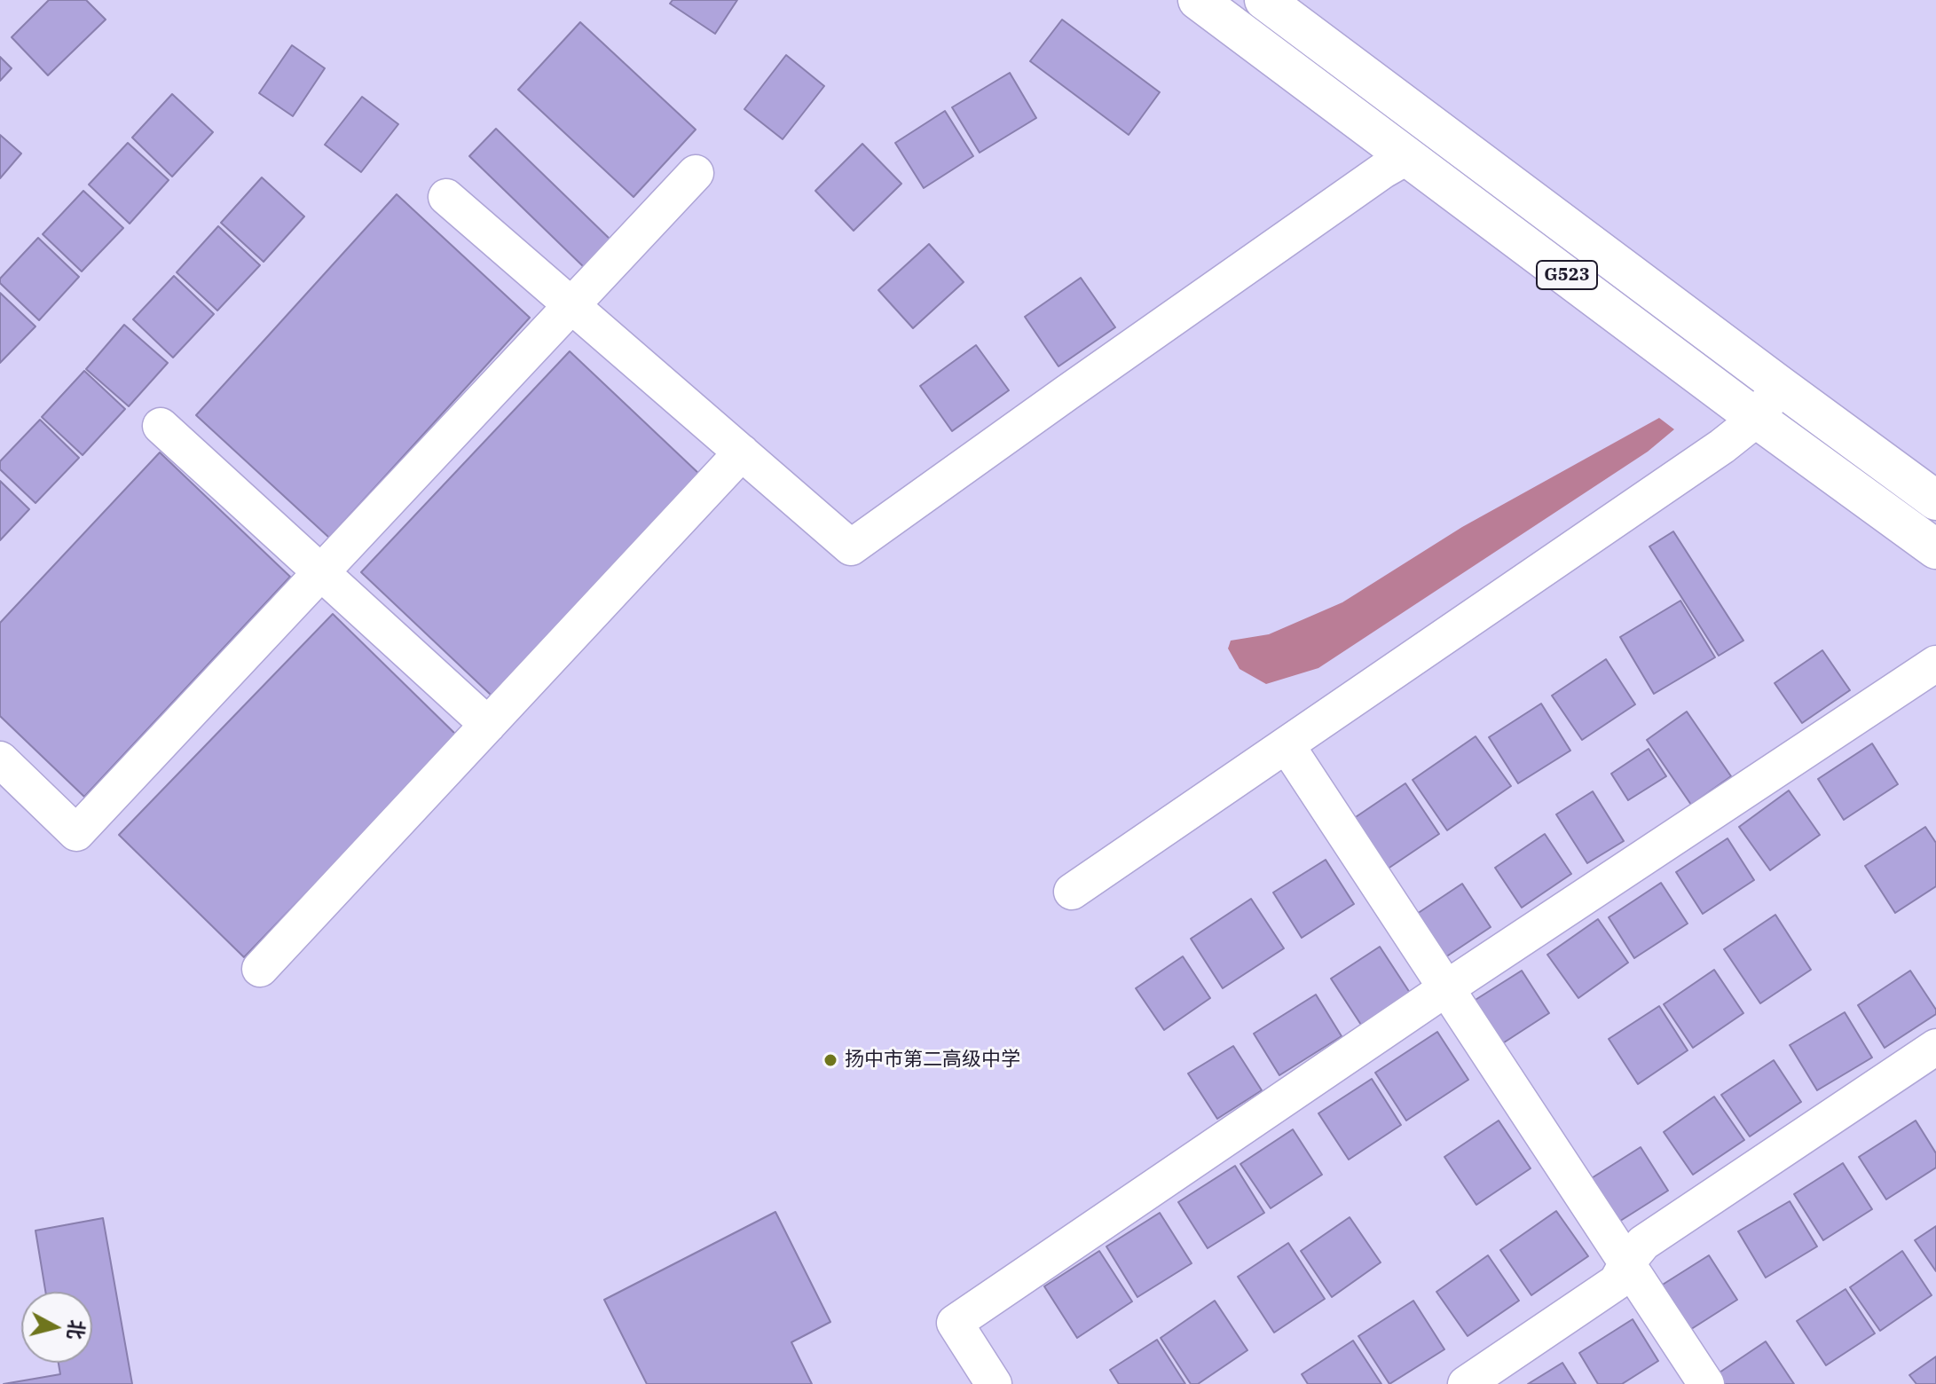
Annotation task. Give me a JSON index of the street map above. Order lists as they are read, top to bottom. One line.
{"streets":{"highway":["G523"]},"places":["扬中市第二高级中学"],"north":"right"}
